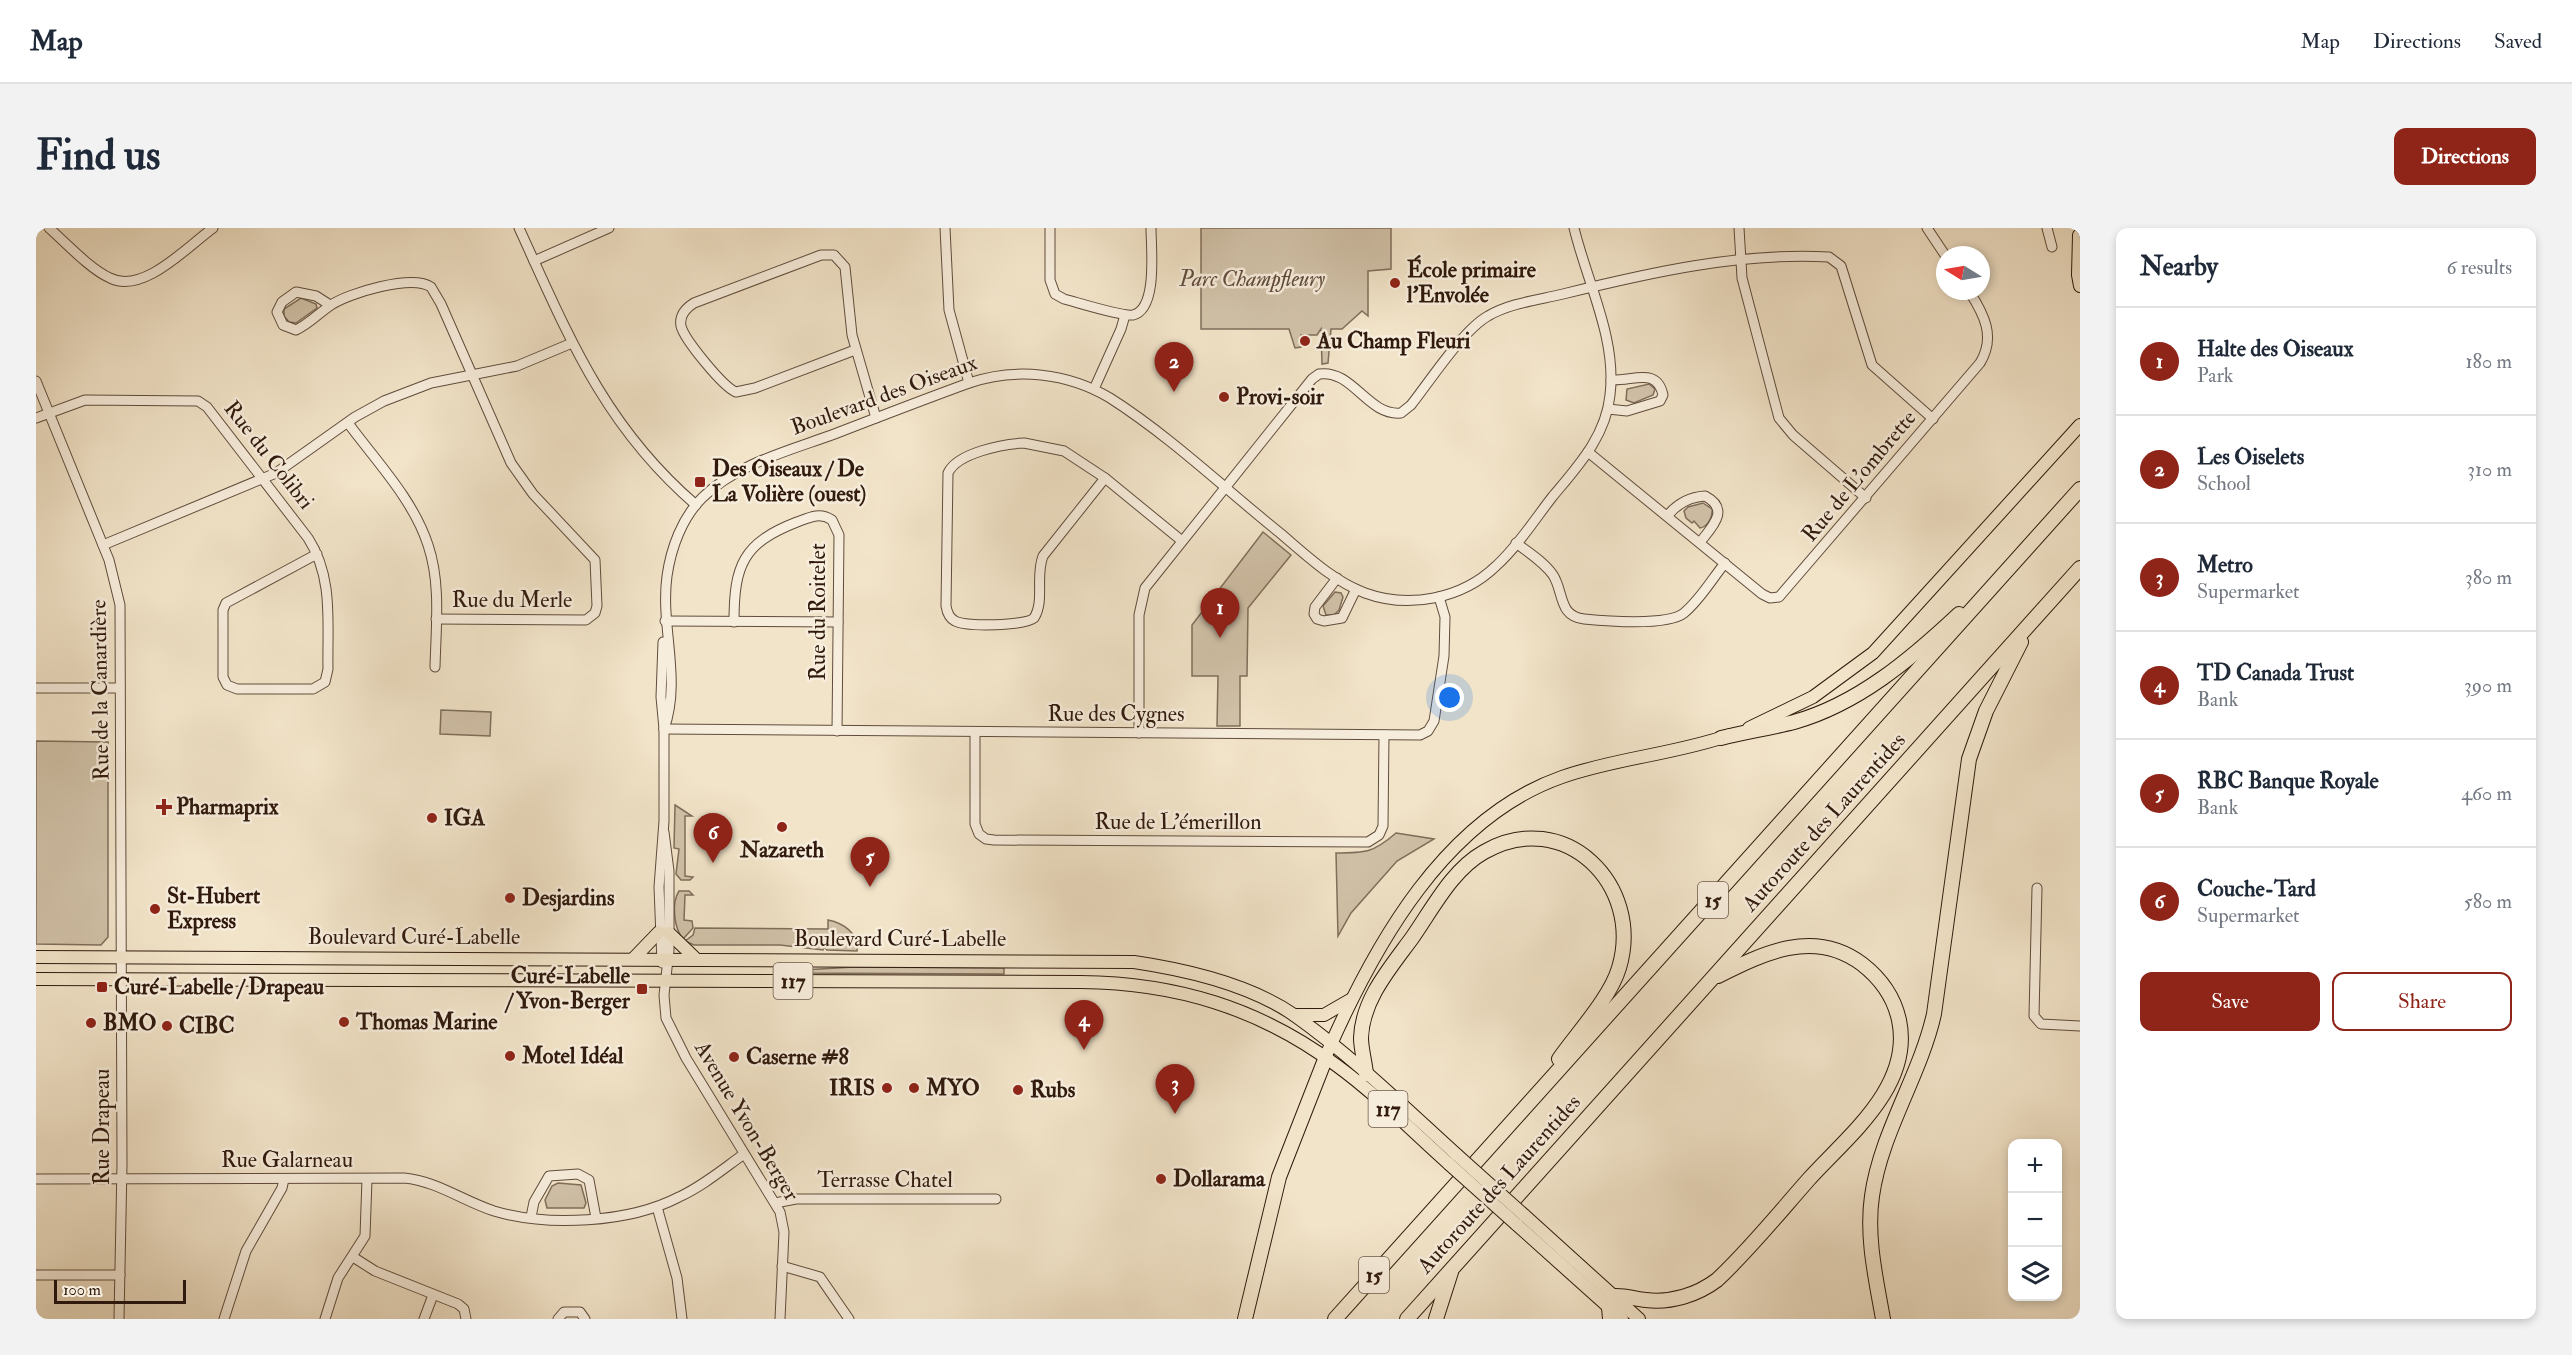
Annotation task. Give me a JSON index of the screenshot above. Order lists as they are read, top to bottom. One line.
{"streets":{"highway":["Autoroute des Laurentides","15"],"main road":["Boulevard Curé-Labelle","117"],"street":["Boulevard des Oiseaux","Rue du Colibri","Rue de L'ombrette","Rue du Merle","Rue du Roitelet","Rue de la Canardière","Rue des Cygnes","Rue de L'émerillon","Avenue Yvon-Berger","Rue Drapeau","Rue Galarneau","Terrasse Chatel"]},"crossings":[["Boulevard des Oiseaux","Rue de L'ombrette"],["Boulevard des Oiseaux","Rue des Cygnes"],["Boulevard des Oiseaux","Boulevard Curé-Labelle"],["Boulevard des Oiseaux","Avenue Yvon-Berger"],["Rue du Colibri","Rue de la Canardière"],["Rue du Roitelet","Rue des Cygnes"],["Rue de la Canardière","Boulevard Curé-Labelle"],["Rue de la Canardière","Rue Drapeau"],["Rue des Cygnes","Rue de L'émerillon"],["Autoroute des Laurentides","15"],["Boulevard Curé-Labelle","Avenue Yvon-Berger"],["Boulevard Curé-Labelle","Rue Drapeau"],["Avenue Yvon-Berger","Rue Galarneau"],["Avenue Yvon-Berger","Terrasse Chatel"],["Rue Drapeau","Rue Galarneau"]],"parks":["Parc Champfleury"],"places":{"other":["École primaire l'Envolée","Au Champ Fleuri","Provi-soir","IGA","Nazareth","Desjardins","St-Hubert Express","Thomas Marine","BMO","CIBC","Motel Idéal","Caserne #8","IRIS","MYO","Rubs","Dollarama"],"transit":["Des Oiseaux / De La Volière (ouest)","Curé-Labelle / Drapeau","Curé-Labelle / Yvon-Berger"],"health":["Pharmaprix"]},"scale_bar":"100 m","north":"left","page":{"header":"Map","nav":["Map","Directions","Saved"],"buttons":["Directions",["Save","Share"]],"title":"Find us","heading":["Nearby","6 results"],"list":[{"mark":"1","name":"Halte des Oiseaux","note":"Park","value":"180 m"},{"mark":"2","name":"Les Oiselets","note":"School","value":"310 m"},{"mark":"3","name":"Metro","note":"Supermarket","value":"380 m"},{"mark":"4","name":"TD Canada Trust","note":"Bank","value":"390 m"},{"mark":"5","name":"RBC Banque Royale","note":"Bank","value":"460 m"},{"mark":"6","name":"Couche-Tard","note":"Supermarket","value":"580 m"}],"pins":["2","1","6","5","4","3"],"map_buttons":["+","−"],"scale":"100 m"}}
